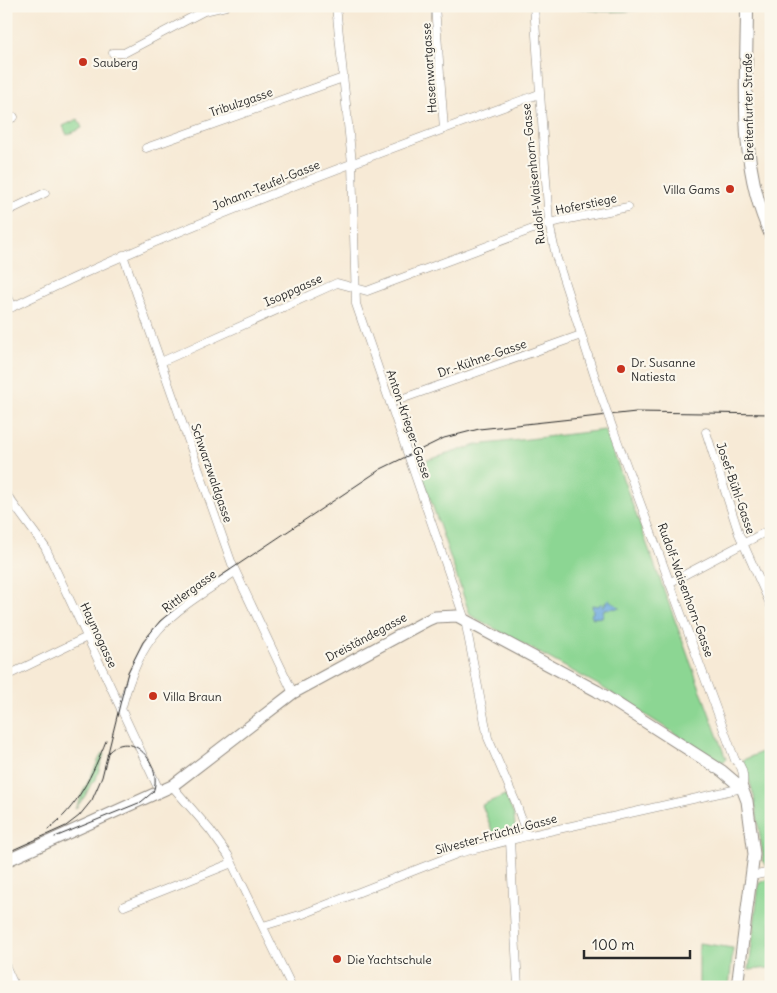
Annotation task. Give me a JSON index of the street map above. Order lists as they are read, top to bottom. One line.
{"streets":{"main road":["Breitenfurter Straße"],"street":["Hasenwartgasse","Tribulzgasse","Rudolf-Waisenhorn-Gasse","Johann-Teufel-Gasse","Hoferstiege","Isoppgasse","Dr.-Kühne-Gasse","Anton-Krieger-Gasse","Schwarzwaldgasse","Josef-Bühl-Gasse","Rittlergasse","Haymogasse","Dreiständegasse","Silvester-Früchtl-Gasse"]},"crossings":[["Hasenwartgasse","Johann-Teufel-Gasse"],["Tribulzgasse","Anton-Krieger-Gasse"],["Rudolf-Waisenhorn-Gasse","Johann-Teufel-Gasse"],["Rudolf-Waisenhorn-Gasse","Hoferstiege"],["Rudolf-Waisenhorn-Gasse","Isoppgasse"],["Rudolf-Waisenhorn-Gasse","Dr.-Kühne-Gasse"],["Rudolf-Waisenhorn-Gasse","Dreiständegasse"],["Rudolf-Waisenhorn-Gasse","Silvester-Früchtl-Gasse"],["Johann-Teufel-Gasse","Anton-Krieger-Gasse"],["Johann-Teufel-Gasse","Schwarzwaldgasse"],["Hoferstiege","Isoppgasse"],["Isoppgasse","Anton-Krieger-Gasse"],["Isoppgasse","Schwarzwaldgasse"],["Dr.-Kühne-Gasse","Anton-Krieger-Gasse"],["Anton-Krieger-Gasse","Dreiständegasse"],["Anton-Krieger-Gasse","Silvester-Früchtl-Gasse"],["Schwarzwaldgasse","Rittlergasse"],["Schwarzwaldgasse","Dreiständegasse"],["Rittlergasse","Haymogasse"],["Haymogasse","Dreiständegasse"],["Dreiständegasse","Silvester-Früchtl-Gasse"]],"places":["Sauberg","Villa Gams","Dr. Susanne Natiesta","Villa Braun","Die Yachtschule"],"scale_bar":"100 m"}
